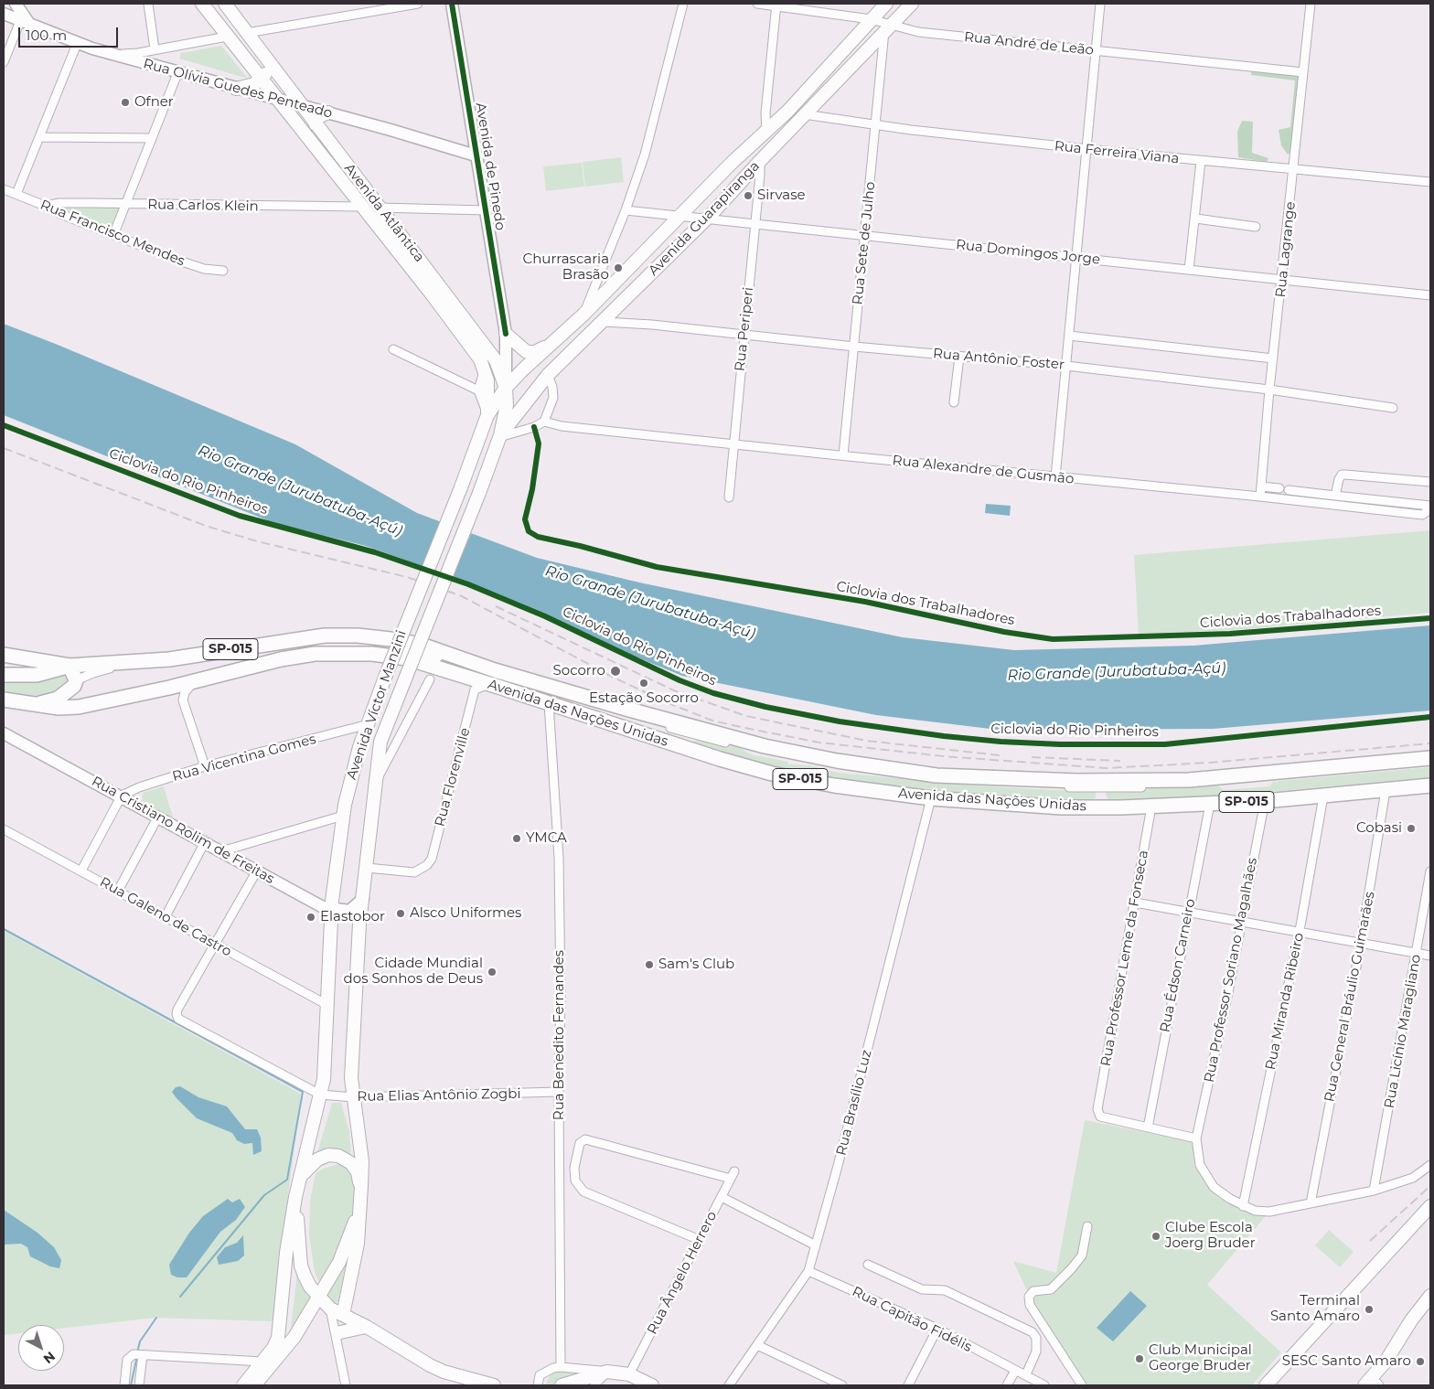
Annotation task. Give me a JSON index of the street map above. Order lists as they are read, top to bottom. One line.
{"streets":{"highway":["SP-015","Avenida das Nações Unidas"],"main road":["Avenida Atlântica","Avenida Guarapiranga","Avenida Víctor Manzini"],"street":["Rua André de Leão","Rua Olívia Guedes Penteado","Rua Ferreira Viana","Avenida de Pinedo","Rua Carlos Klein","Rua Francisco Mendes","Rua Sete de Julho","Rua Lagrange","Rua Domingos Jorge","Rua Periperi","Rua Antônio Foster","Rua Alexandre de Gusmão","Rua Vicentina Gomes","Rua Florenville","Rua Cristiano Rolim de Freitas","Rua Galeno de Castro","Rua Professor Leme da Fonseca","Rua Édson Carneiro","Rua Professor Soriano Magalhães","Rua General Bráulio Guimarães","Rua Miranda Ribeiro","Rua Licínio Maragliano","Rua Benedito Fernandes","Rua Elias Antônio Zogbi","Rua Brasílio Luz","Rua Ângelo Herrero","Rua Capitão Fidélis"],"cycle path":["Ciclovia do Rio Pinheiros","Ciclovia dos Trabalhadores"]},"crossings":[["Rua André de Leão","Avenida Guarapiranga"],["Rua André de Leão","Rua Sete de Julho"],["Rua André de Leão","Rua Lagrange"],["Rua Olívia Guedes Penteado","Avenida de Pinedo"],["Rua Olívia Guedes Penteado","Avenida Atlântica"],["Rua Ferreira Viana","Avenida Guarapiranga"],["Rua Ferreira Viana","Rua Sete de Julho"],["Rua Ferreira Viana","Rua Lagrange"],["Avenida de Pinedo","Avenida Atlântica"],["Avenida de Pinedo","Avenida Guarapiranga"],["Rua Carlos Klein","Avenida Atlântica"],["Rua Carlos Klein","Rua Francisco Mendes"],["Avenida Atlântica","Avenida Guarapiranga"],["Avenida Atlântica","Avenida Víctor Manzini"],["Avenida Guarapiranga","Rua Sete de Julho"],["Avenida Guarapiranga","Rua Domingos Jorge"],["Avenida Guarapiranga","Rua Periperi"],["Avenida Guarapiranga","Rua Antônio Foster"],["Avenida Guarapiranga","Avenida Víctor Manzini"],["Rua Sete de Julho","Rua Domingos Jorge"],["Rua Sete de Julho","Rua Antônio Foster"],["Rua Sete de Julho","Rua Alexandre de Gusmão"],["Rua Lagrange","Rua Domingos Jorge"],["Rua Lagrange","Rua Antônio Foster"],["Rua Lagrange","Rua Alexandre de Gusmão"],["Rua Domingos Jorge","Rua Periperi"],["Rua Periperi","Rua Antônio Foster"],["Rua Periperi","Rua Alexandre de Gusmão"],["Avenida Víctor Manzini","Rua Vicentina Gomes"],["Avenida Víctor Manzini","Rua Florenville"],["Avenida Víctor Manzini","Rua Cristiano Rolim de Freitas"],["Avenida Víctor Manzini","Rua Galeno de Castro"],["Avenida Víctor Manzini","Rua Elias Antônio Zogbi"],["Avenida das Nações Unidas","Rua Florenville"],["Avenida das Nações Unidas","Rua Professor Leme da Fonseca"],["Avenida das Nações Unidas","Rua Édson Carneiro"],["Avenida das Nações Unidas","Rua Professor Soriano Magalhães"],["Avenida das Nações Unidas","Rua General Bráulio Guimarães"],["Avenida das Nações Unidas","Rua Miranda Ribeiro"],["Avenida das Nações Unidas","Rua Benedito Fernandes"],["Avenida das Nações Unidas","Rua Brasílio Luz"],["Rua Vicentina Gomes","Rua Cristiano Rolim de Freitas"],["Rua Professor Leme da Fonseca","Rua Édson Carneiro"],["Rua Benedito Fernandes","Rua Elias Antônio Zogbi"],["Rua Brasílio Luz","Rua Capitão Fidélis"]],"water":["Rio Grande (Jurubatuba-Açú)"],"places":["Ofner","Sirvase","Churrascaria Brasão","Socorro","Estação Socorro","Cobasi","YMCA","Alsco Uniformes","Elastobor","Sam's Club","Cidade Mundial dos Sonhos de Deus","Clube Escola Joerg Bruder","Terminal Santo Amaro","Club Municipal George Bruder","SESC Santo Amaro"],"scale_bar":"100 m","north":"bottom right"}
